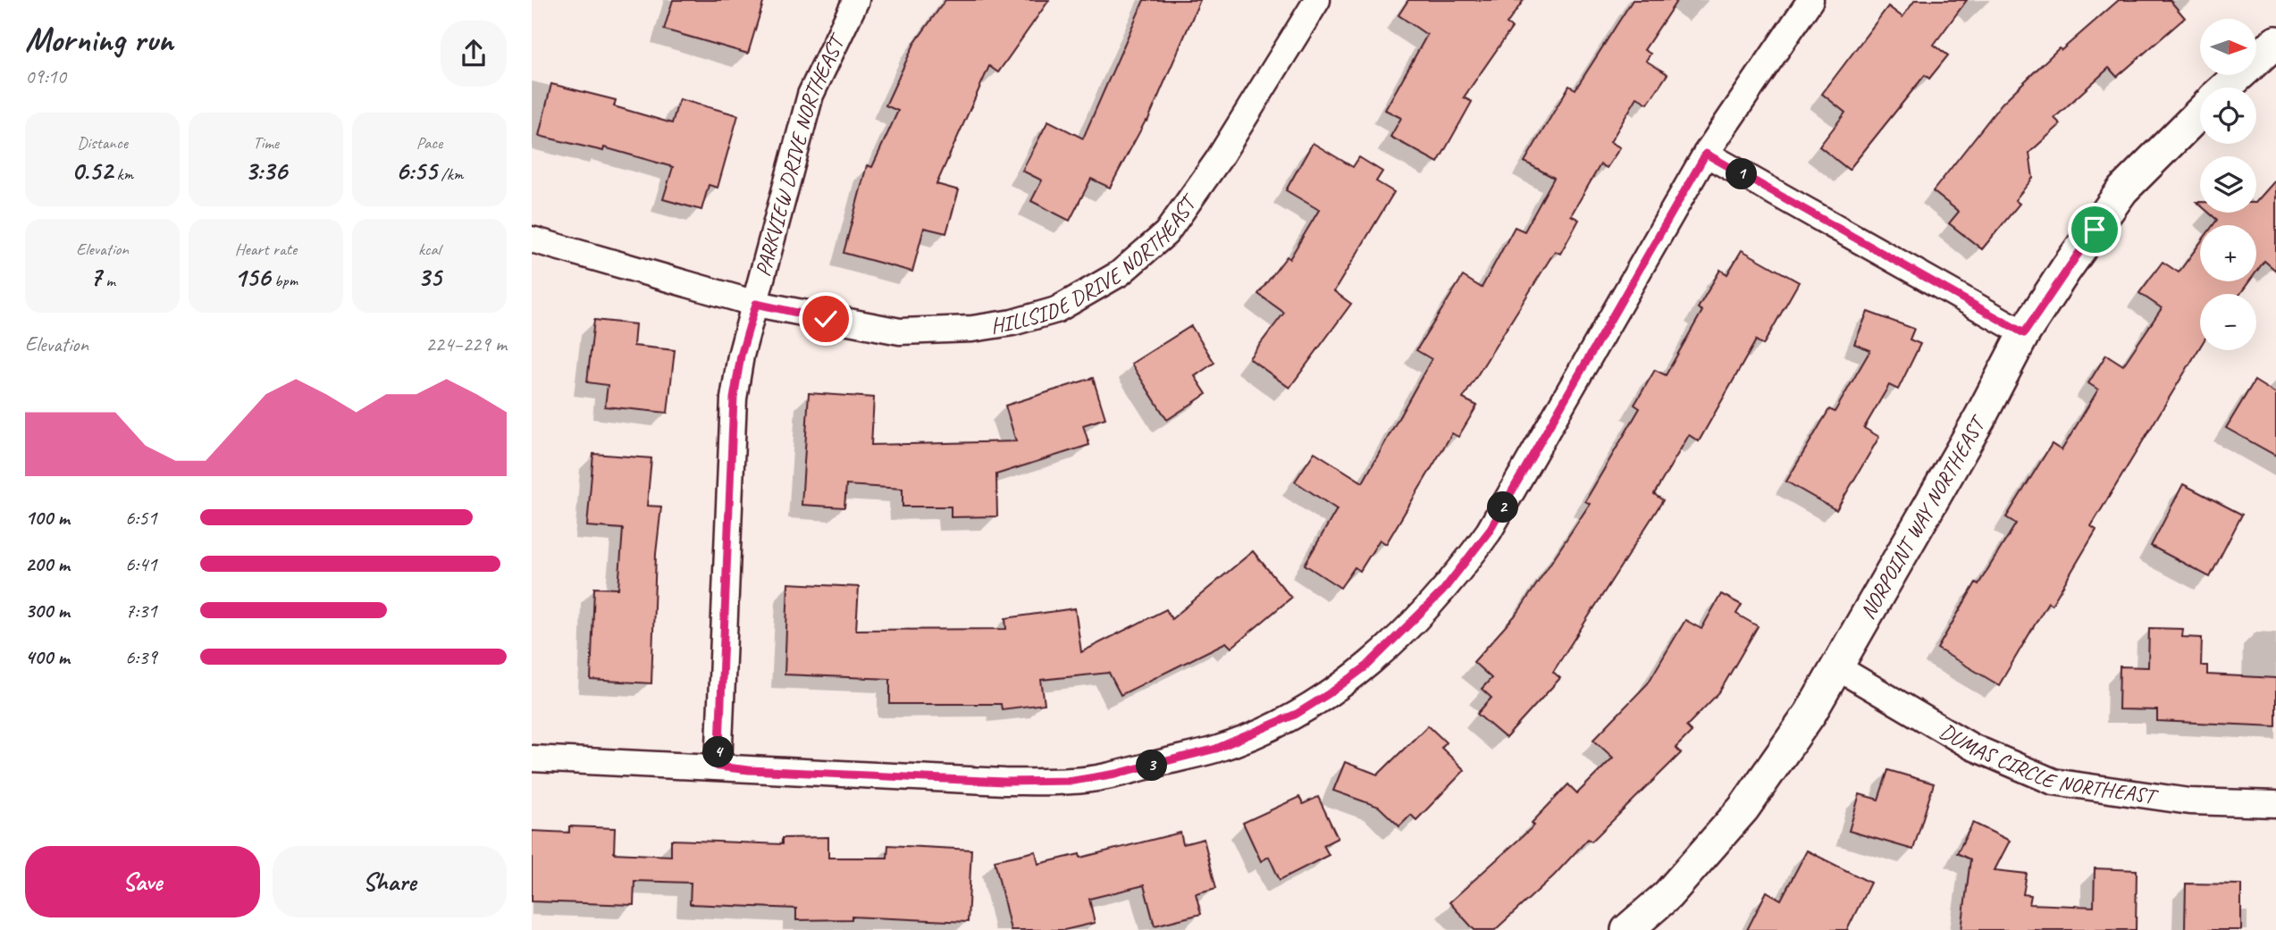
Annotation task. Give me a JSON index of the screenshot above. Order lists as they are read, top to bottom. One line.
{"streets":{"street":["PARKVIEW DRIVE NORTHEAST","HILLSIDE DRIVE NORTHEAST","NORPOINT WAY NORTHEAST","DUMAS CIRCLE NORTHEAST"]},"crossings":[["PARKVIEW DRIVE NORTHEAST","HILLSIDE DRIVE NORTHEAST"],["NORPOINT WAY NORTHEAST","DUMAS CIRCLE NORTHEAST"]],"north":"right","page":{"heading":["Morning run","09:10"],"map_buttons":["+","−"],"stats":[["Distance","0.52 km"],["Time","3:36"],["Pace","6:55 /km"],["Elevation","7 m"],["Heart rate","156 bpm"],["kcal","35"]],"pins":["1","2","4","3"],"chart":["Elevation","224–229 m"],"list":[{"name":"100 m","note":"6:51"},{"name":"200 m","note":"6:41"},{"name":"300 m","note":"7:31"},{"name":"400 m","note":"6:39"}],"buttons":["Save","Share"]}}
